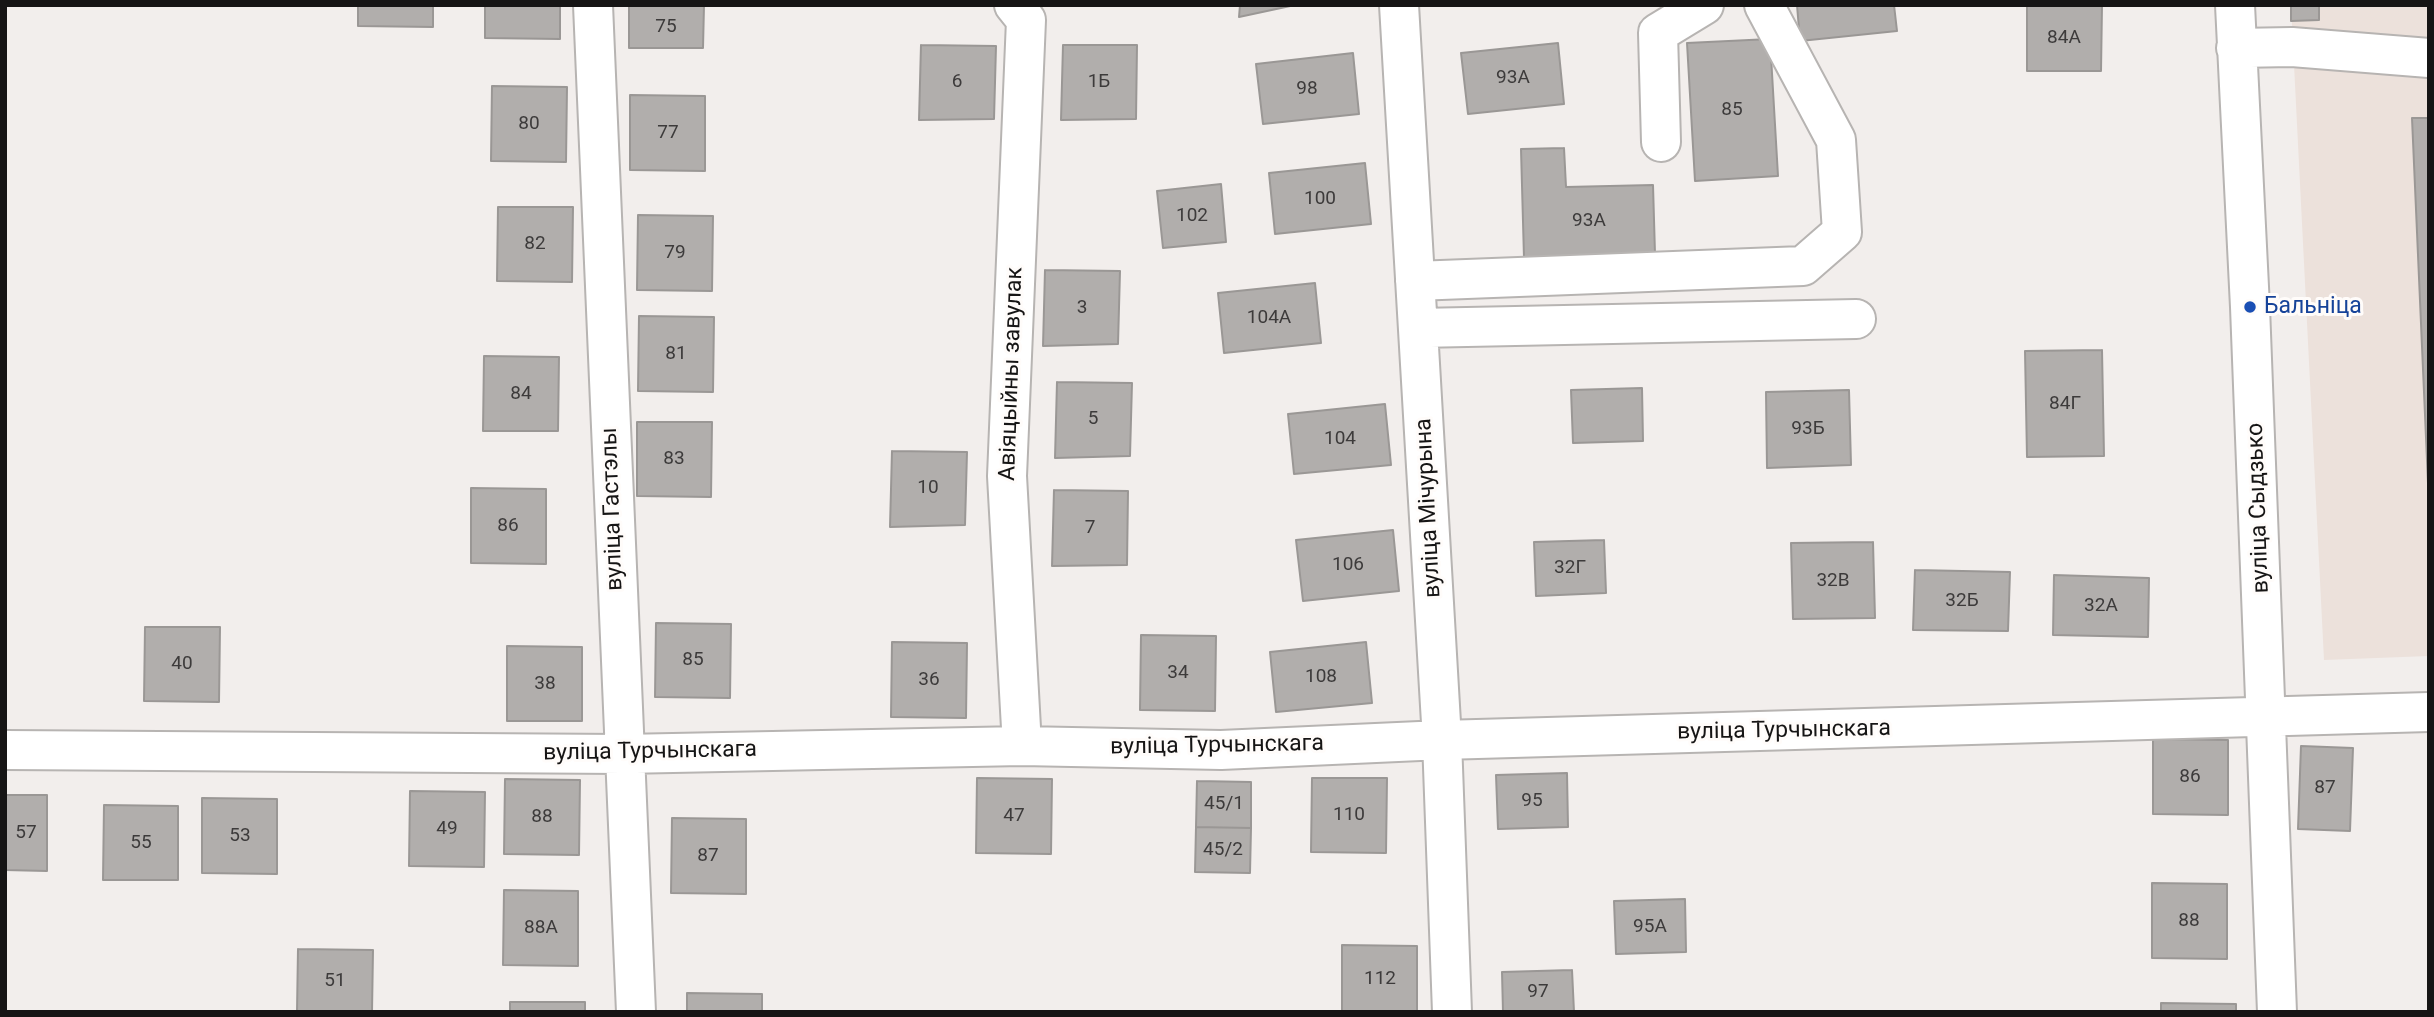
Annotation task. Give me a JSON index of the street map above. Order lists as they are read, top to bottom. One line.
{"streets":{"street":["Авіяцыйны завулак","вуліца Мічурына","вуліца Сыдзько","вуліца Гастэлы","вуліца Турчынскага"]},"crossings":[["Авіяцыйны завулак","вуліца Турчынскага"],["вуліца Мічурына","вуліца Турчынскага"],["вуліца Сыдзько","вуліца Турчынскага"],["вуліца Гастэлы","вуліца Турчынскага"]],"places":["Бальніца"],"house_numbers":["75","84А","93А","6","1Б","98","85","80","77","100","102","93А","82","79","3","104А","81","84","84Г","5","93Б","104","83","10","86","7","106","32Г","32В","32Б","32А","85","40","34","108","36","38","86","87","95","45/1","110","47","88","49","57","53","55","45/2","87","88","95А","88А","112","51","97"]}
